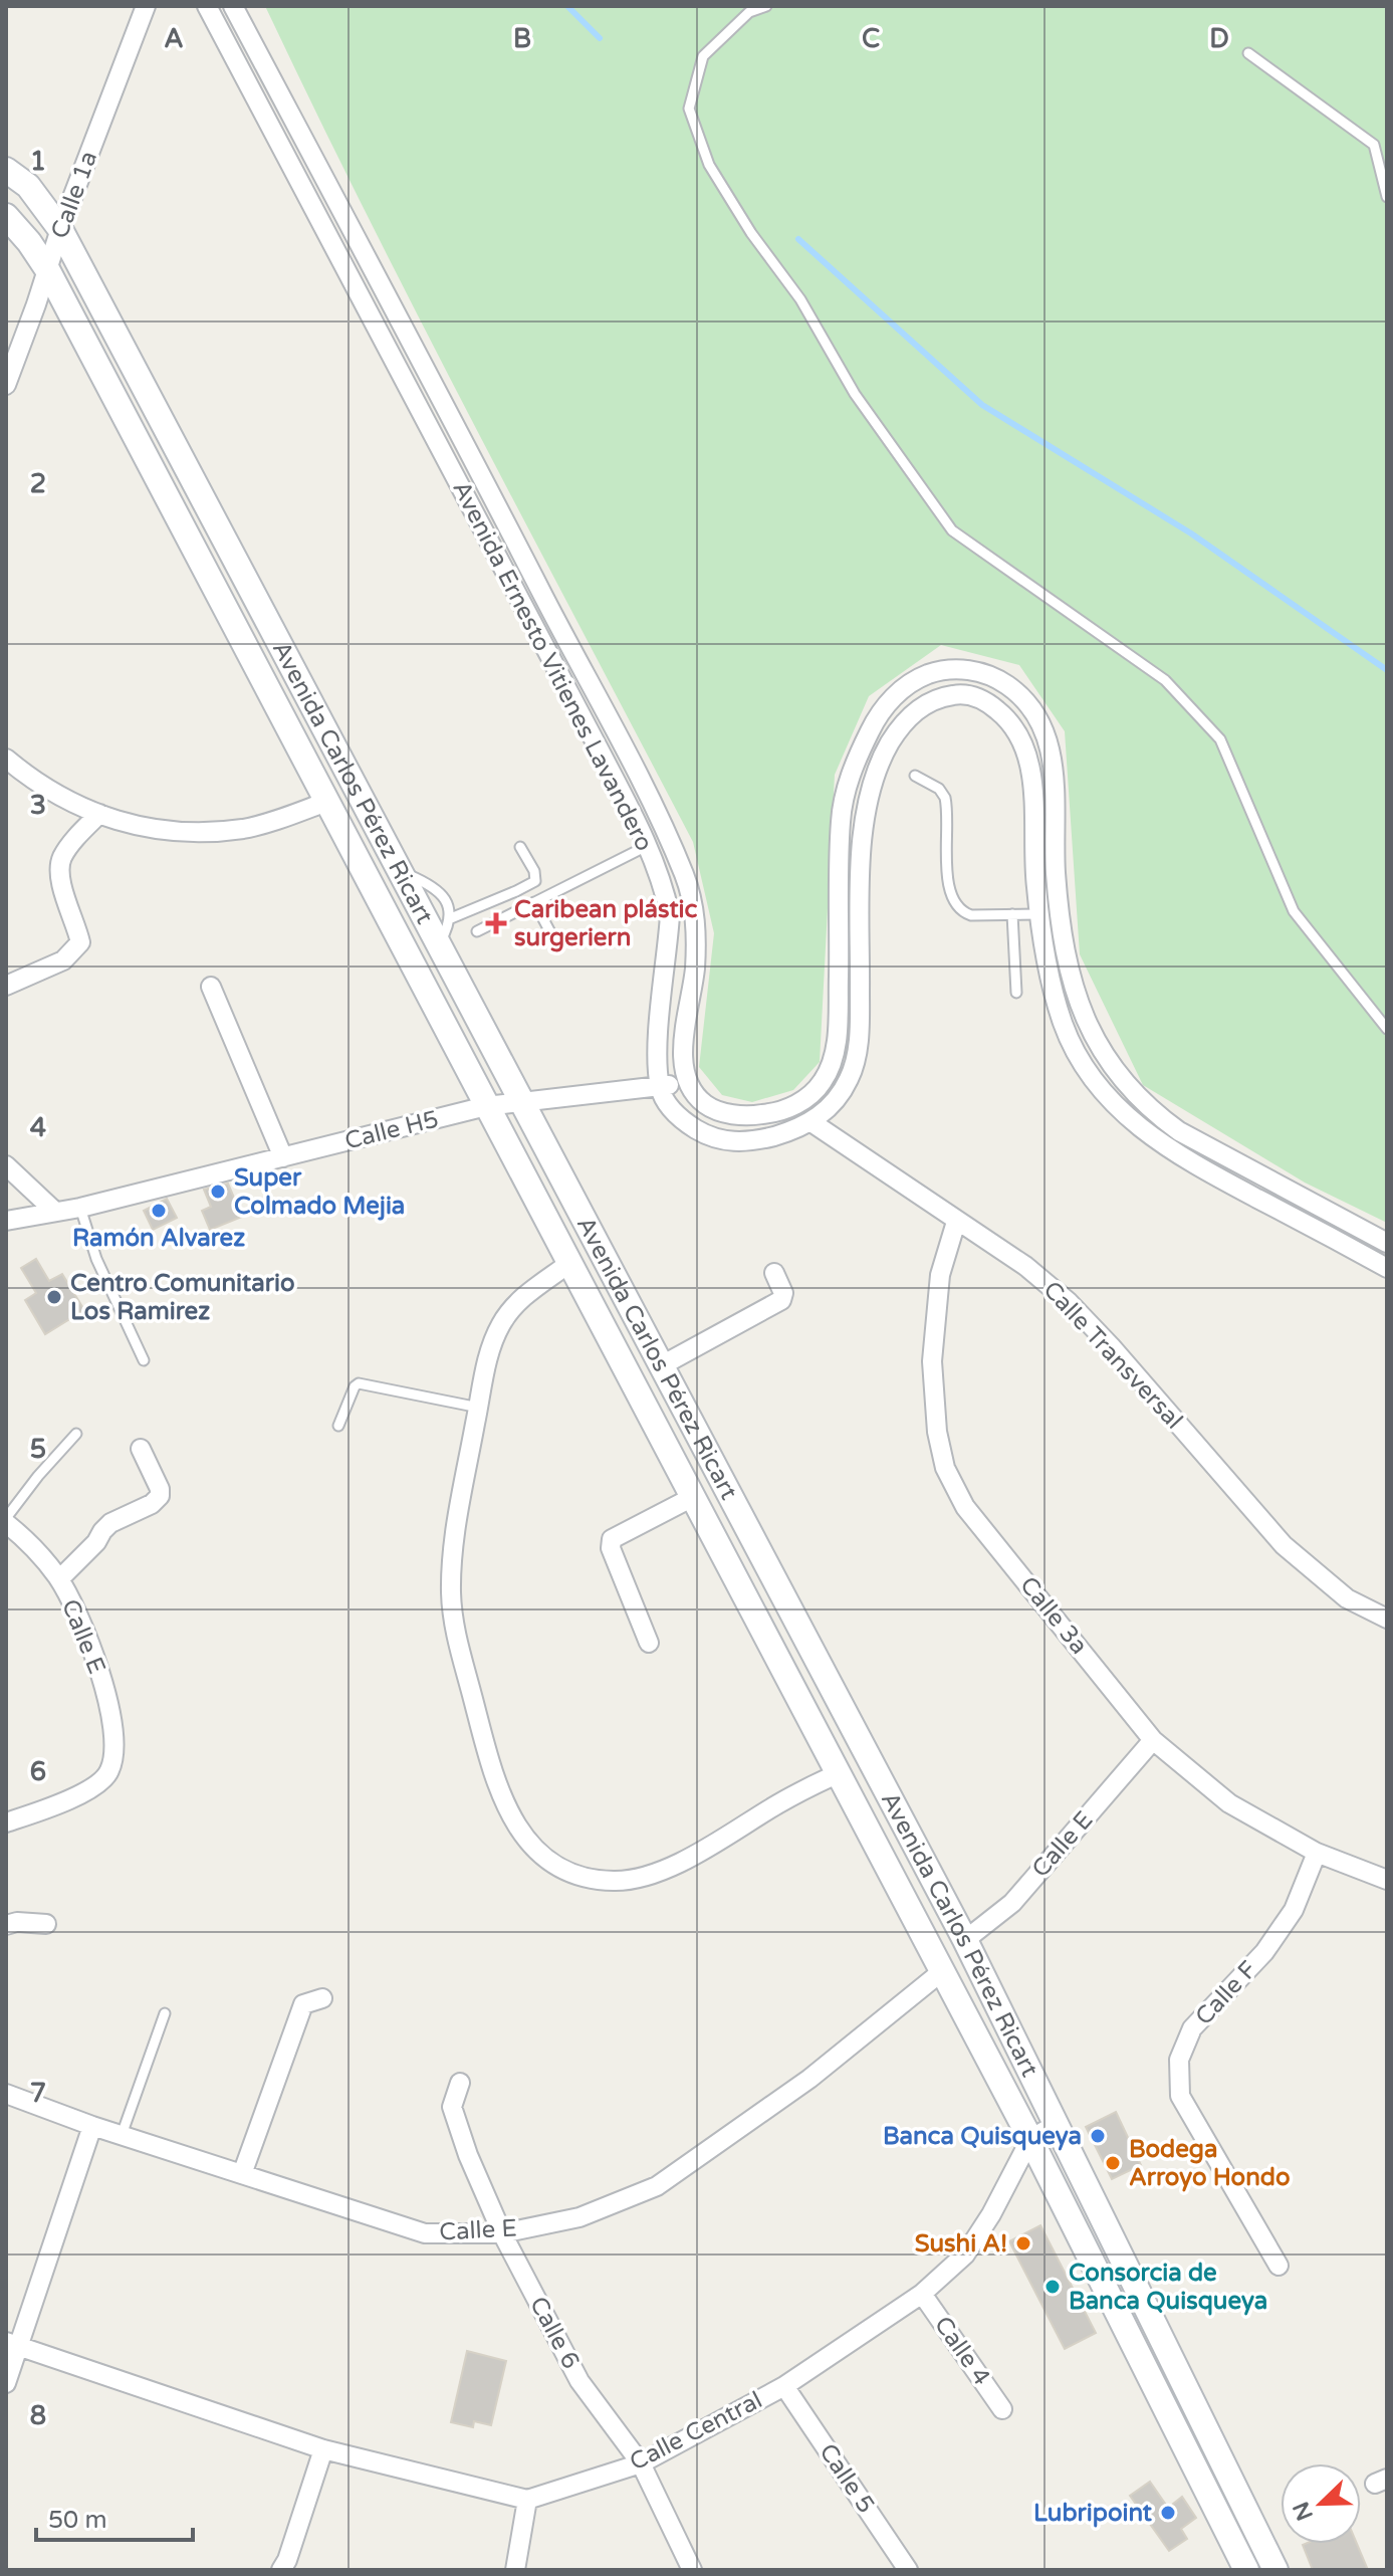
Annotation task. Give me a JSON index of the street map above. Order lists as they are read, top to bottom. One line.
{"streets":{"main road":["Avenida Carlos Pérez Ricart"],"street":["Calle 1a","Avenida Ernesto Vitienes Lavandero","Calle H5","Calle Transversal","Calle 3a","Calle E","Calle F","Calle 6","Calle 4","Calle Central","Calle 5"]},"crossings":[["Calle 1a","Avenida Carlos Pérez Ricart"],["Avenida Ernesto Vitienes Lavandero","Calle H5"],["Avenida Carlos Pérez Ricart","Calle H5"],["Avenida Carlos Pérez Ricart","Calle E"],["Avenida Carlos Pérez Ricart","Calle Central"],["Calle Transversal","Calle 3a"],["Calle 3a","Calle E"],["Calle 3a","Calle F"],["Calle E","Calle 6"],["Calle 6","Calle Central"],["Calle 4","Calle Central"],["Calle Central","Calle 5"]],"places":{"health":["Caribean plástic surgeriern"],"other":["Super Colmado Mejia","Ramón Alvarez","Centro Comunitario Los Ramirez","Banca Quisqueya","Bodega Arroyo Hondo","Sushi A!","Consorcia de Banca Quisqueya","Lubripoint"]},"scale_bar":"50 m","north":"bottom left","grid":{"columns":["A","B","C","D"],"rows":["1","2","3","4","5","6","7","8"]}}
